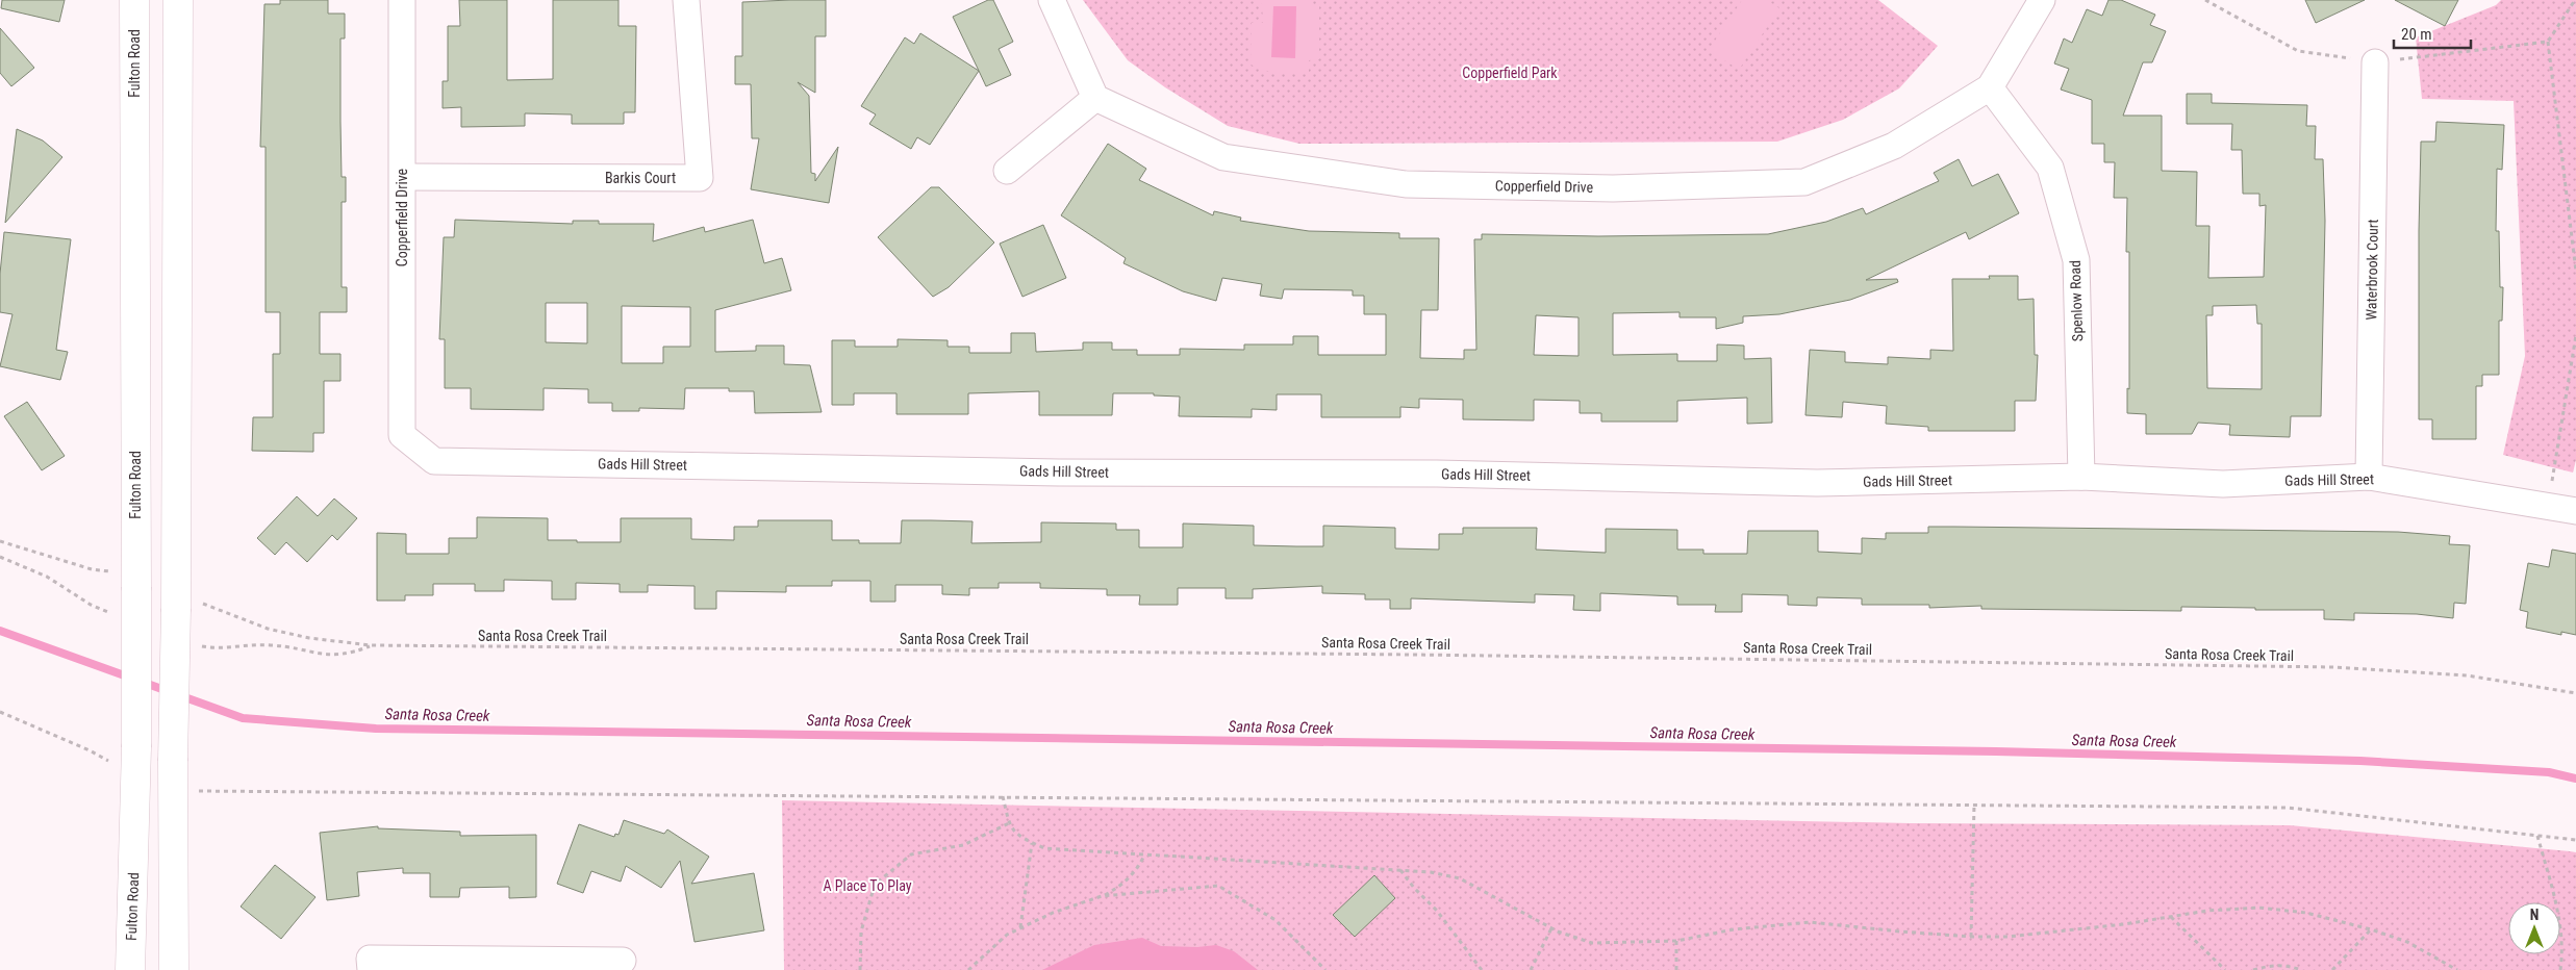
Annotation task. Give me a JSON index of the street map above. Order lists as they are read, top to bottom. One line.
{"streets":{"main road":["Fulton Road"],"street":["Barkis Court","Copperfield Drive","Waterbrook Court","Spenlow Road","Gads Hill Street"],"path":["Santa Rosa Creek Trail"]},"crossings":[["Barkis Court","Copperfield Drive"],["Copperfield Drive","Spenlow Road"],["Copperfield Drive","Gads Hill Street"],["Waterbrook Court","Gads Hill Street"],["Spenlow Road","Gads Hill Street"]],"water":["Santa Rosa Creek"],"parks":["Copperfield Park","A Place To Play"],"scale_bar":"20 m","north":"top"}
